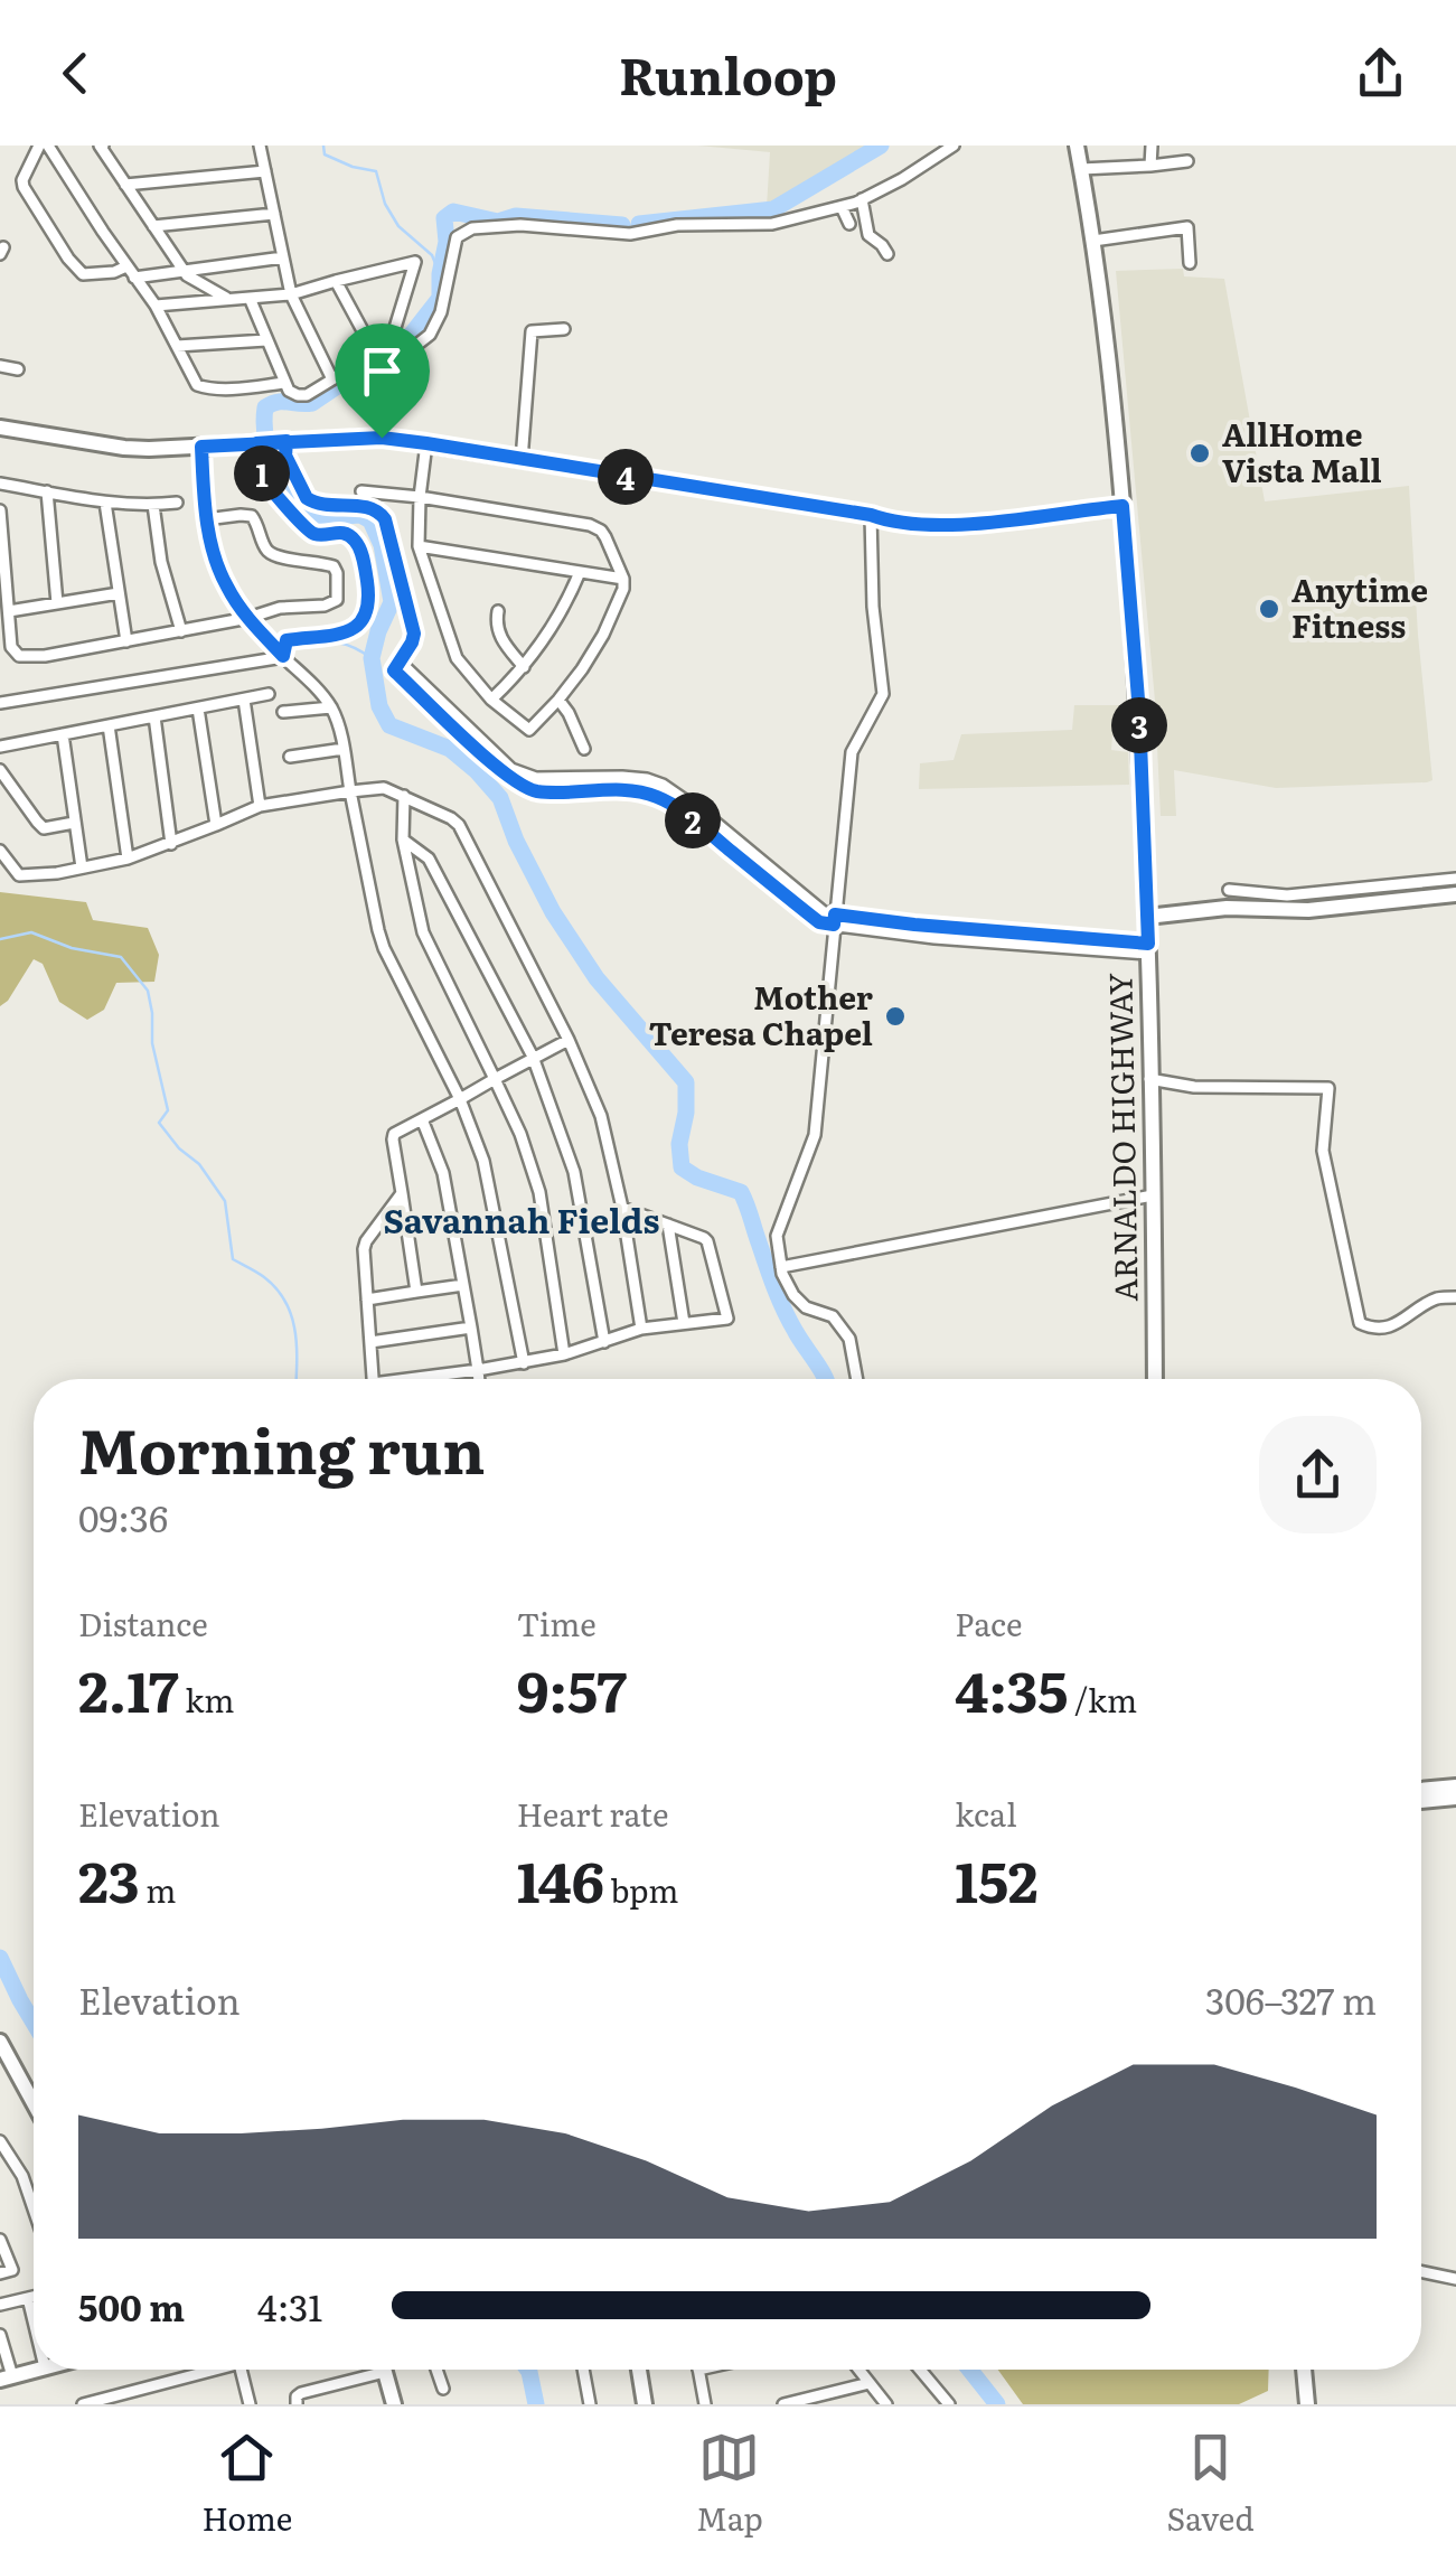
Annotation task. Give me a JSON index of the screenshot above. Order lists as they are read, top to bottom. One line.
{"streets":{"street":["ARNALDO HIGHWAY"]},"districts":["Savannah Fields"],"places":["AllHome Vista Mall","Anytime Fitness","Mother Teresa Chapel"],"page":{"header":"Runloop","pins":["1","4","3","2"],"heading":["Morning run","09:36"],"stats":[["Distance","2.17 km"],["Time","9:57"],["Pace","4:35 /km"],["Elevation","23 m"],["Heart rate","146 bpm"],["kcal","152"]],"chart":["Elevation","306–327 m"],"list":[{"name":"500 m","note":"4:31"}],"tabs":["Home","Map","Saved"]}}
